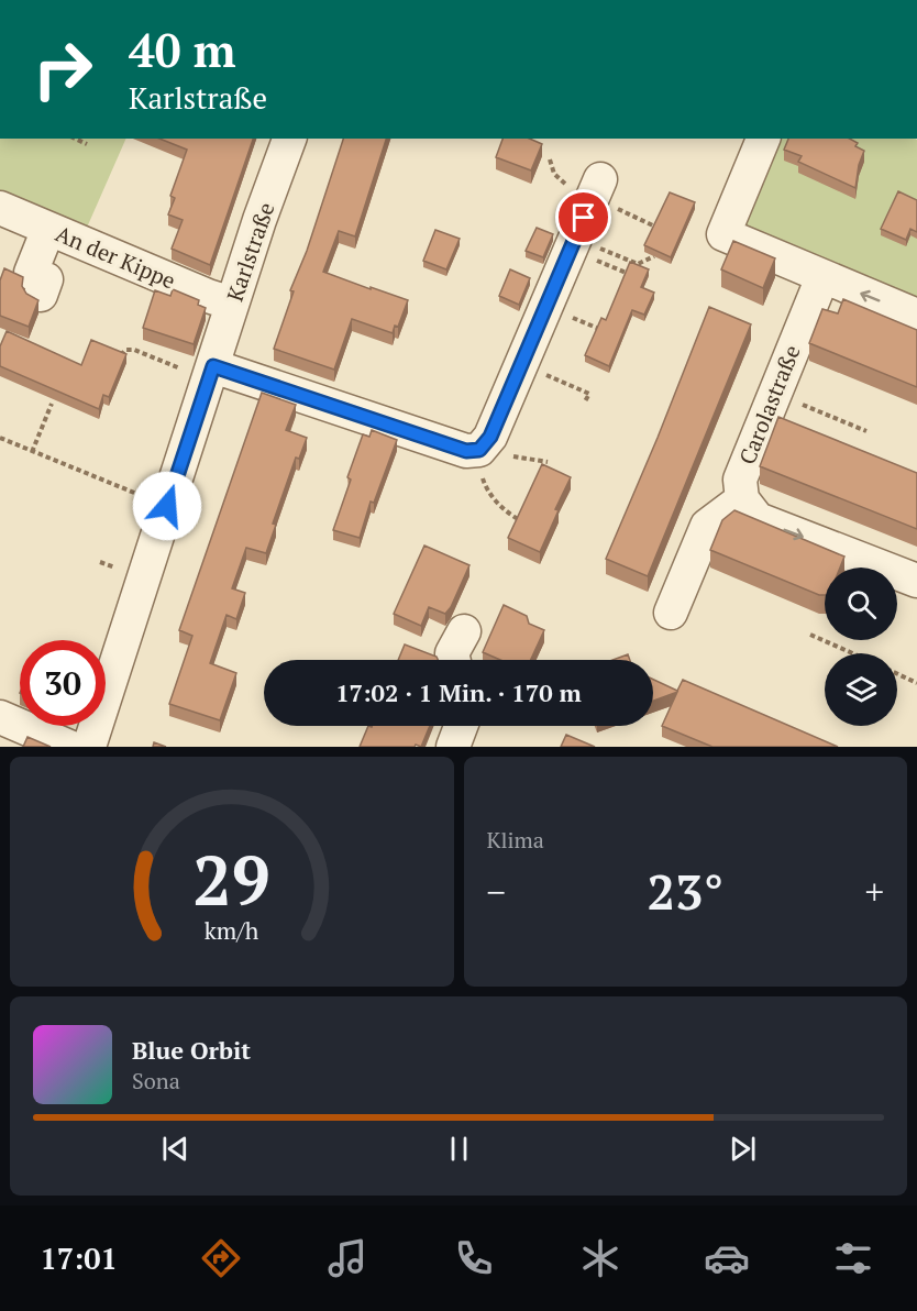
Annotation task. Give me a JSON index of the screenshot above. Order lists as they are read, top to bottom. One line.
{"streets":{"street":["Karlstraße","An der Kippe","Carolastraße"]},"crossings":[["Karlstraße","An der Kippe"]],"page":{"turn":["40 m","Karlstraße"],"limit":"30","trip":"17:02 · 1 Min. · 170 m","tile":"Klima","heat":["−","23°","+"],"song":["Blue Orbit","Sona"],"tabs":"17:01","gauge":["29","km/h"]}}
